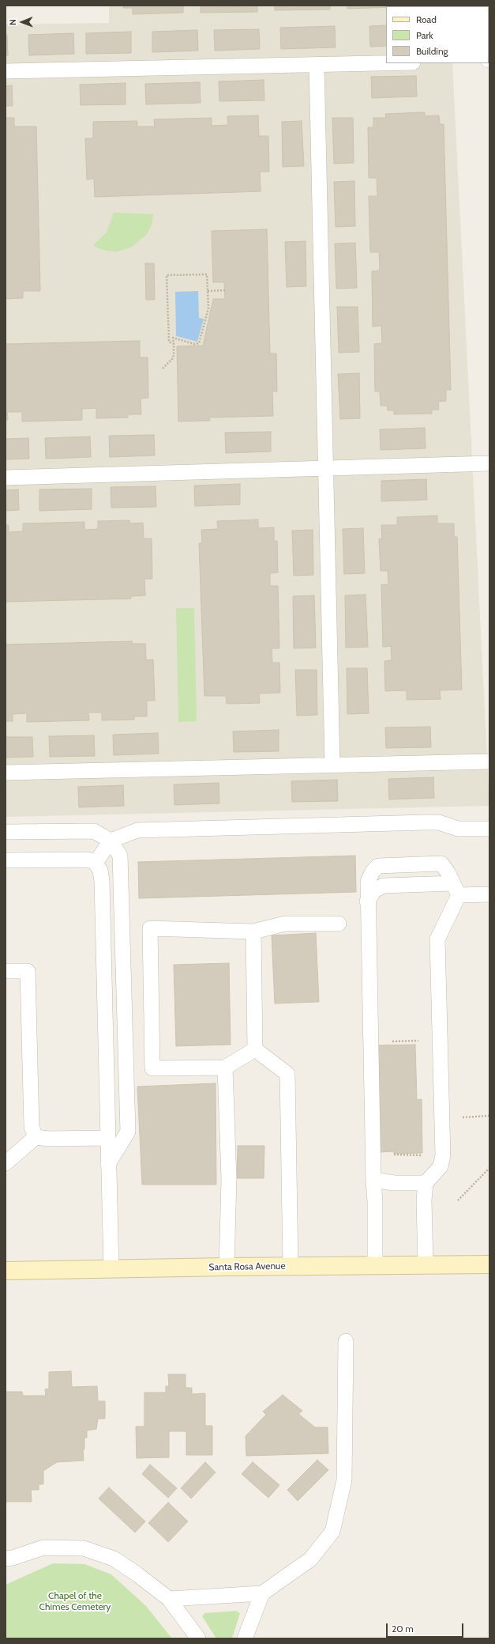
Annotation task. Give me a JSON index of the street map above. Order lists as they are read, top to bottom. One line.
{"streets":{"main road":["Santa Rosa Avenue"]},"parks":["Chapel of the Chimes Cemetery"],"legend":["Road","Park","Building"],"scale_bar":"20 m","north":"left"}
